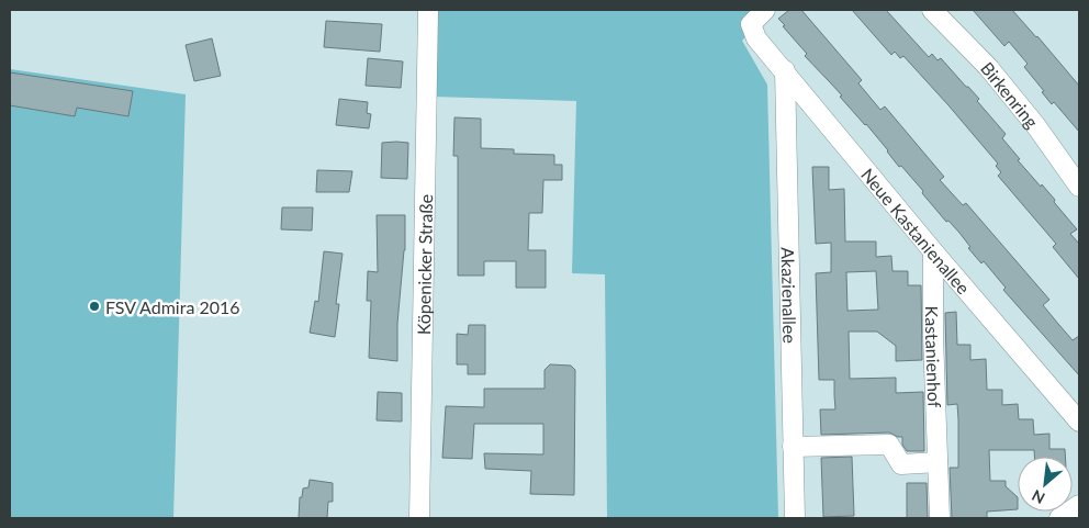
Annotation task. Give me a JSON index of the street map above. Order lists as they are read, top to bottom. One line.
{"streets":{"street":["Birkenring","Neue Kastanienallee","Köpenicker Straße","Akazienallee","Kastanienhof"]},"crossings":[["Neue Kastanienallee","Akazienallee"],["Neue Kastanienallee","Kastanienhof"]],"places":["FSV Admira 2016"],"north":"bottom left"}
